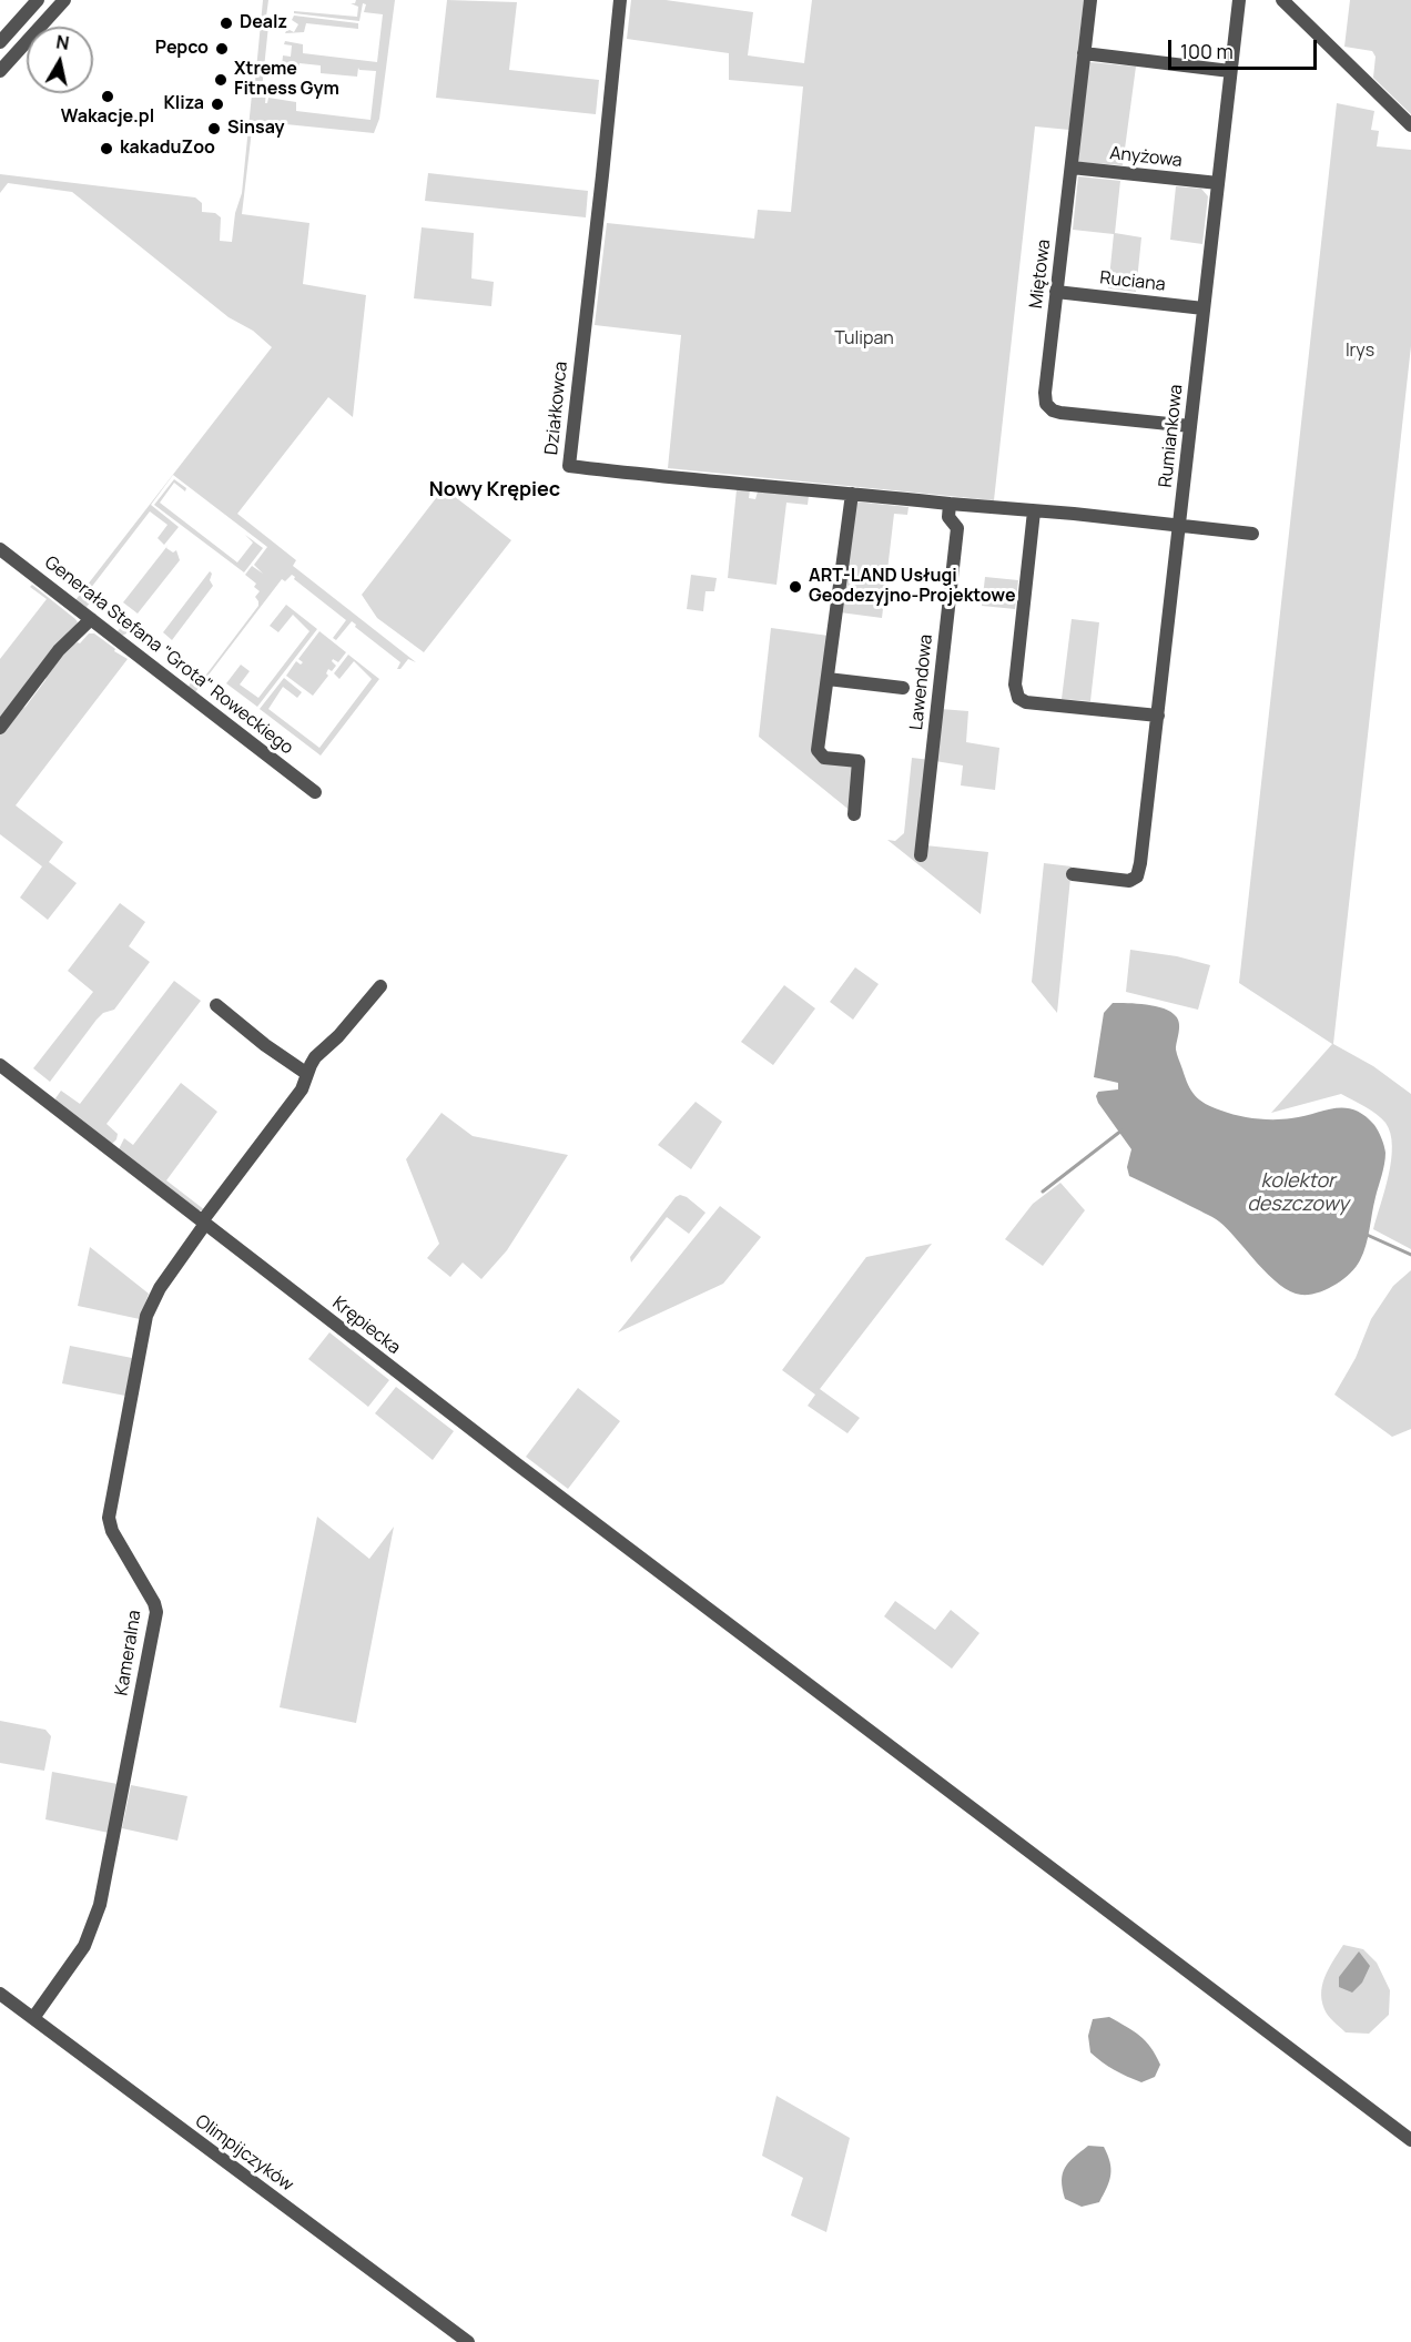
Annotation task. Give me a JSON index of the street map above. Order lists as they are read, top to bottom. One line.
{"streets":{"street":["Anyżowa","Miętowa","Ruciana","Działkowca","Rumiankowa","Generała Stefana \"Grota\" Roweckiego","Lawendowa","Krępiecka","Kameralna","Olimpijczyków"]},"crossings":[["Anyżowa","Miętowa"],["Anyżowa","Rumiankowa"],["Miętowa","Ruciana"],["Miętowa","Rumiankowa"],["Ruciana","Rumiankowa"],["Działkowca","Lawendowa"],["Krępiecka","Kameralna"],["Kameralna","Olimpijczyków"]],"districts":["Nowy Krępiec"],"water":["kolektor deszczowy"],"parks":["Tulipan","Irys"],"places":["Dealz","Pepco","Xtreme Fitness Gym","Wakacje.pl","Kliza","Sinsay","kakaduZoo","ART-LAND Usługi Geodezyjno-Projektowe"],"scale_bar":"100 m","north":"top"}
